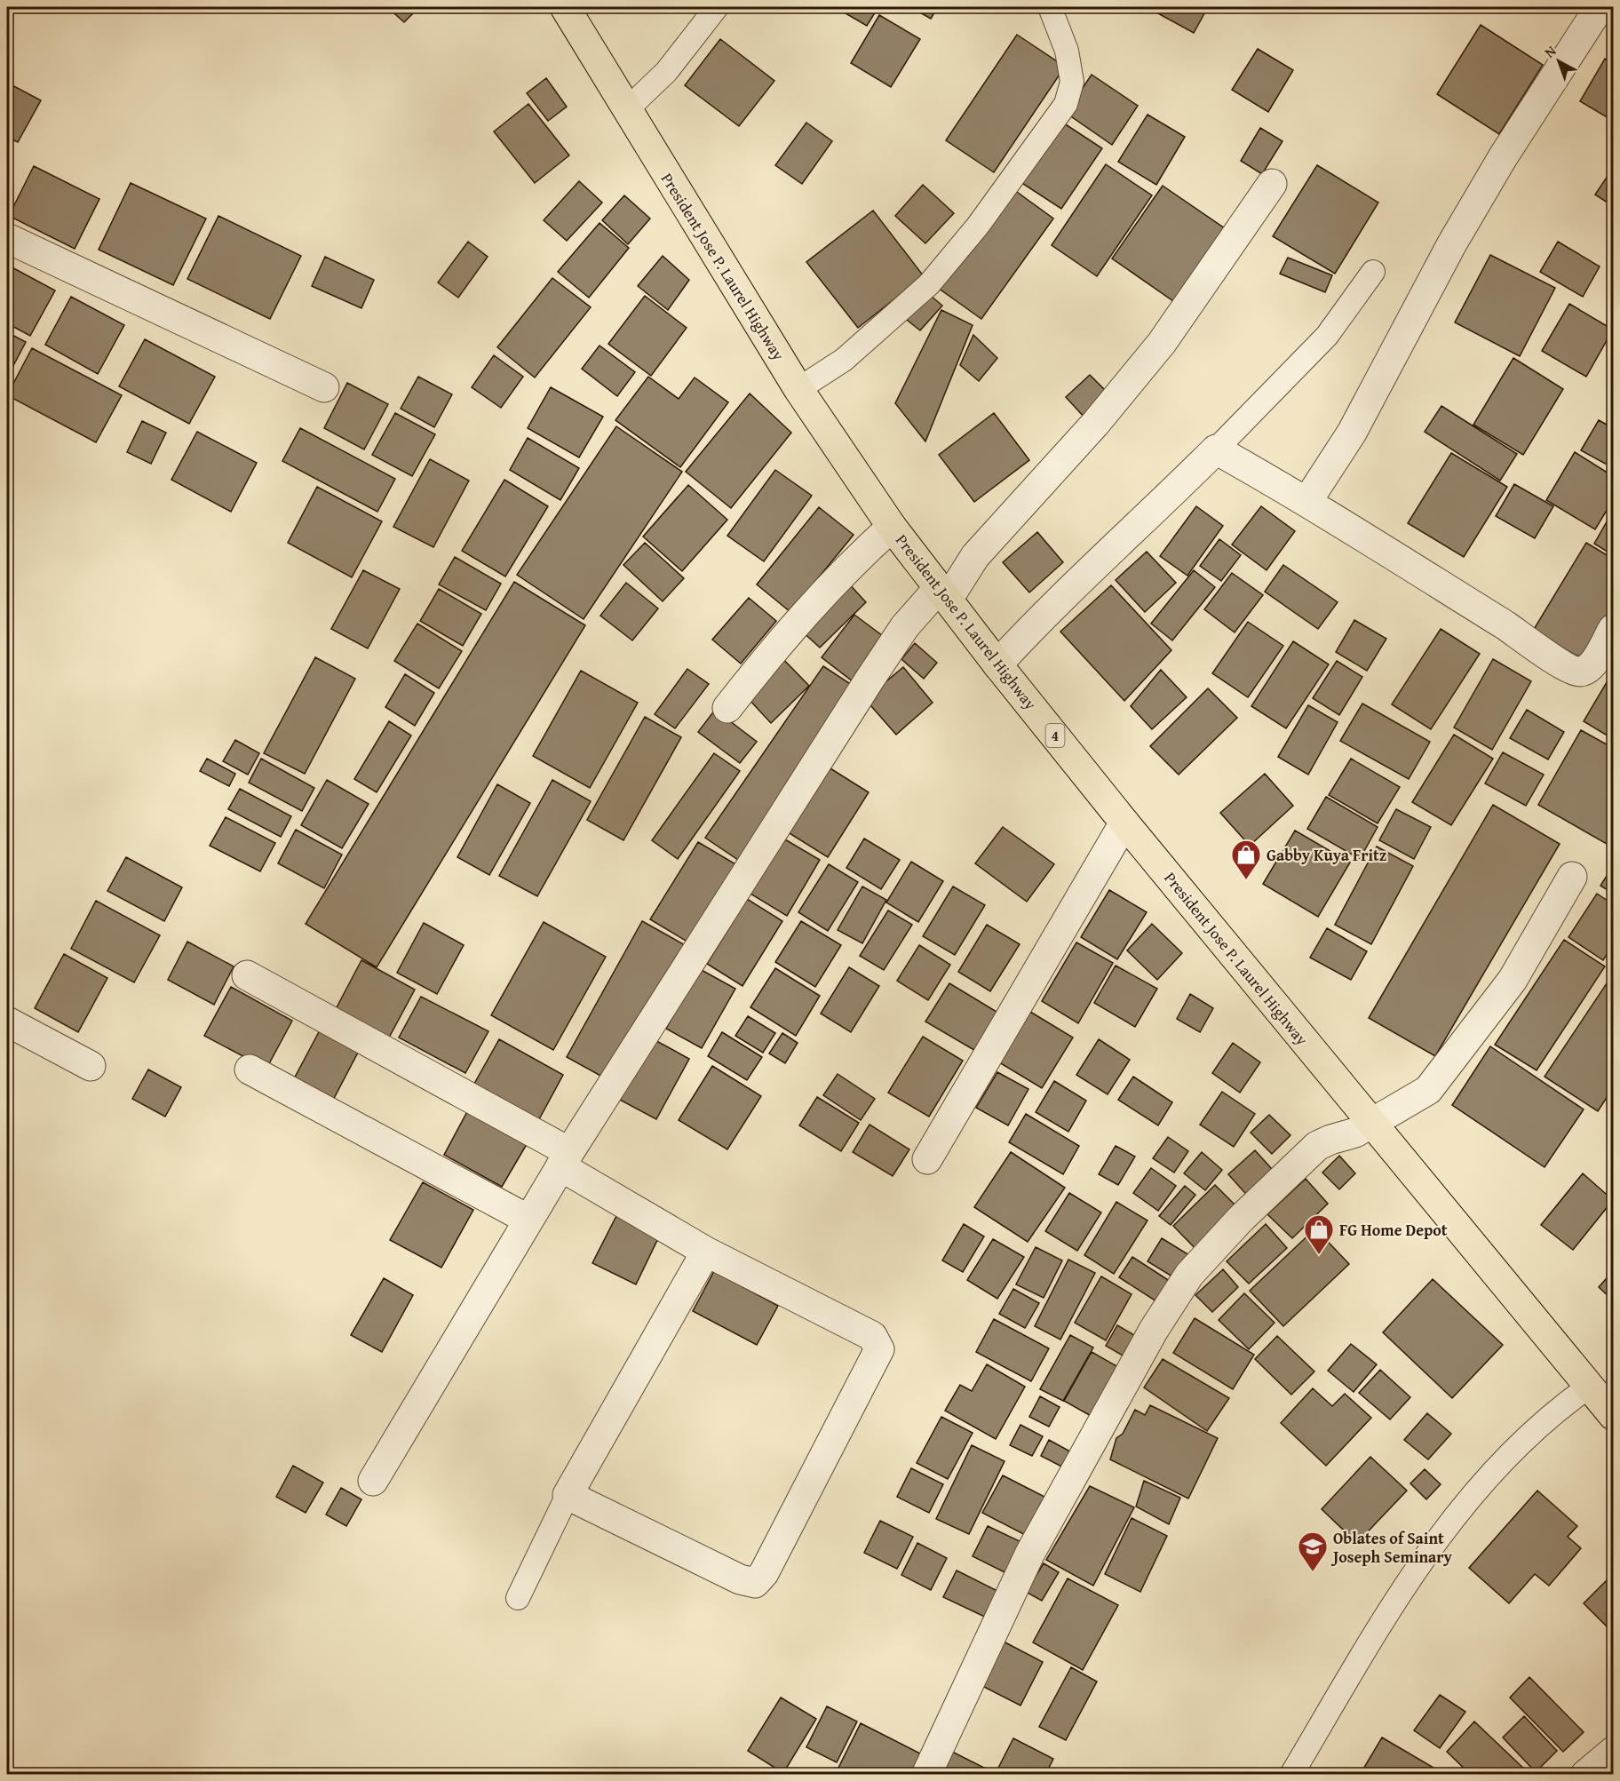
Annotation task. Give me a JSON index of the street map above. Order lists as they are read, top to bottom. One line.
{"streets":{"main road":["President Jose P. Laurel Highway","4"]},"places":{"shop":["Gabby Kuya Fritz","FG Home Depot"],"school or university":["Oblates of Saint Joseph Seminary"]},"north":"top left"}
